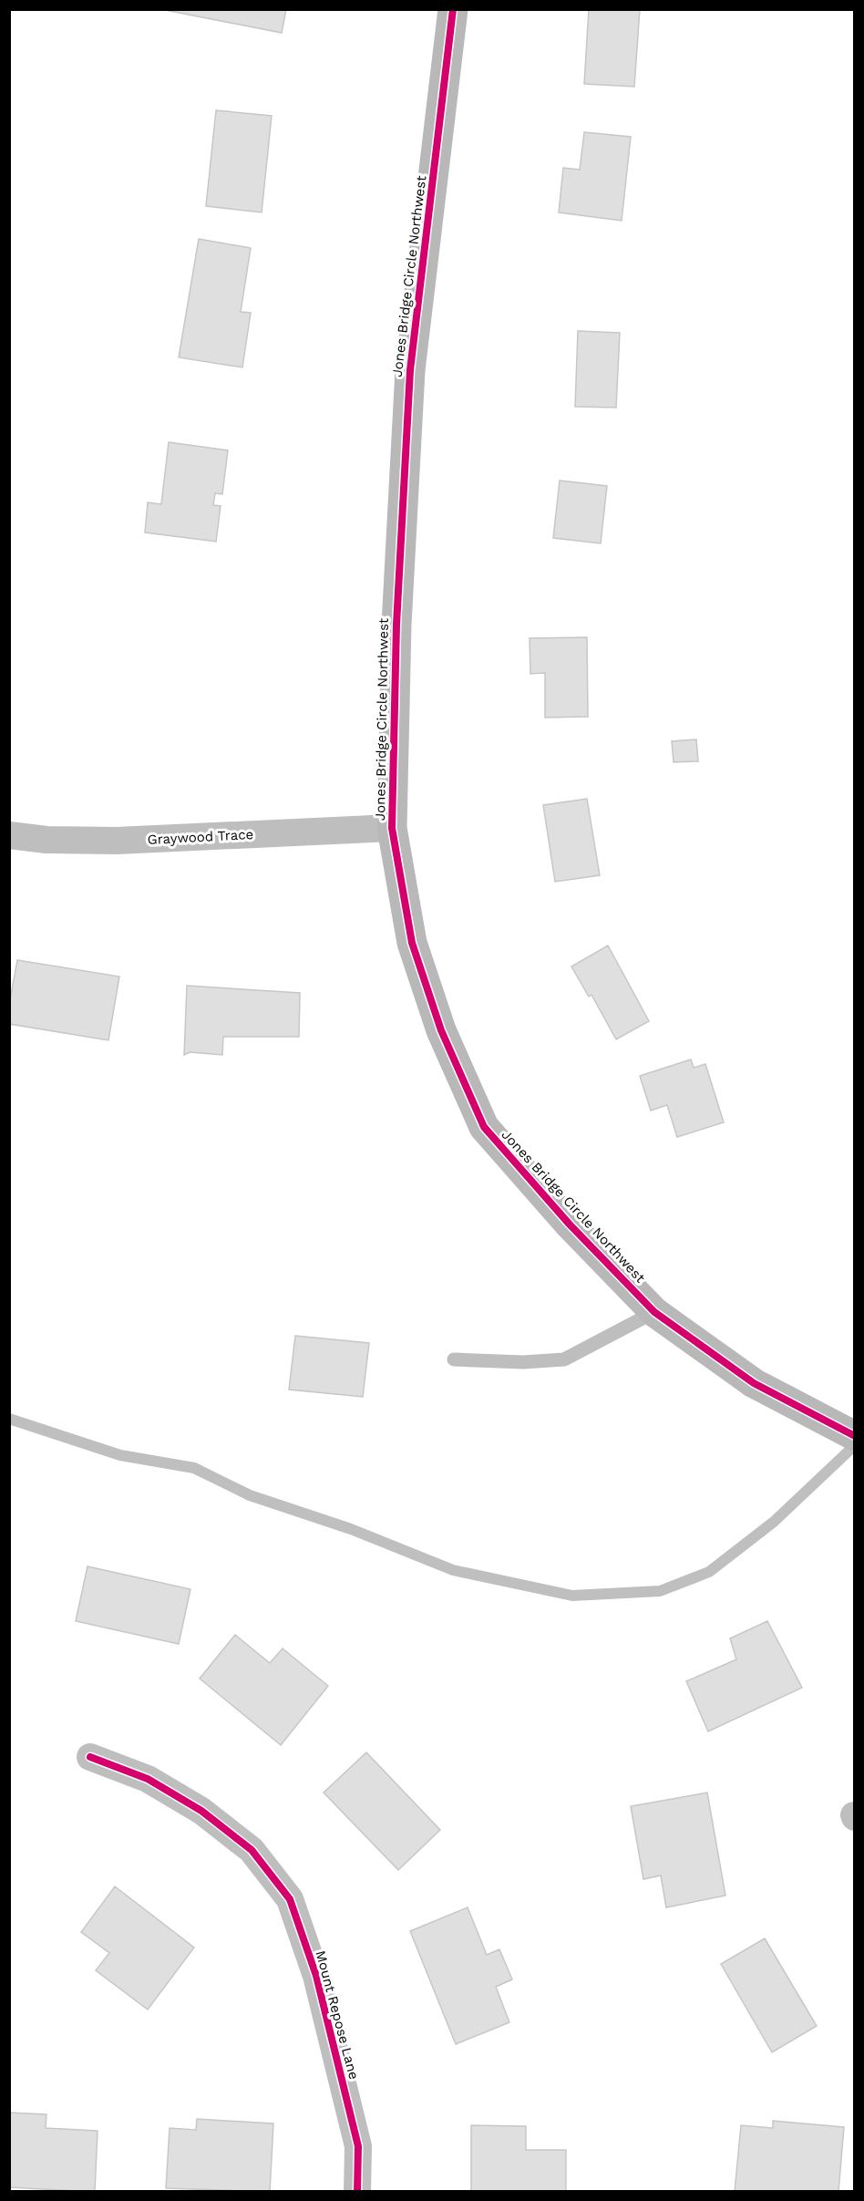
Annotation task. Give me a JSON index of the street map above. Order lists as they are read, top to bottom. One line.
{"streets":{"street":["Jones Bridge Circle Northwest","Graywood Trace","Mount Repose Lane"]},"crossings":[["Jones Bridge Circle Northwest","Graywood Trace"]]}
